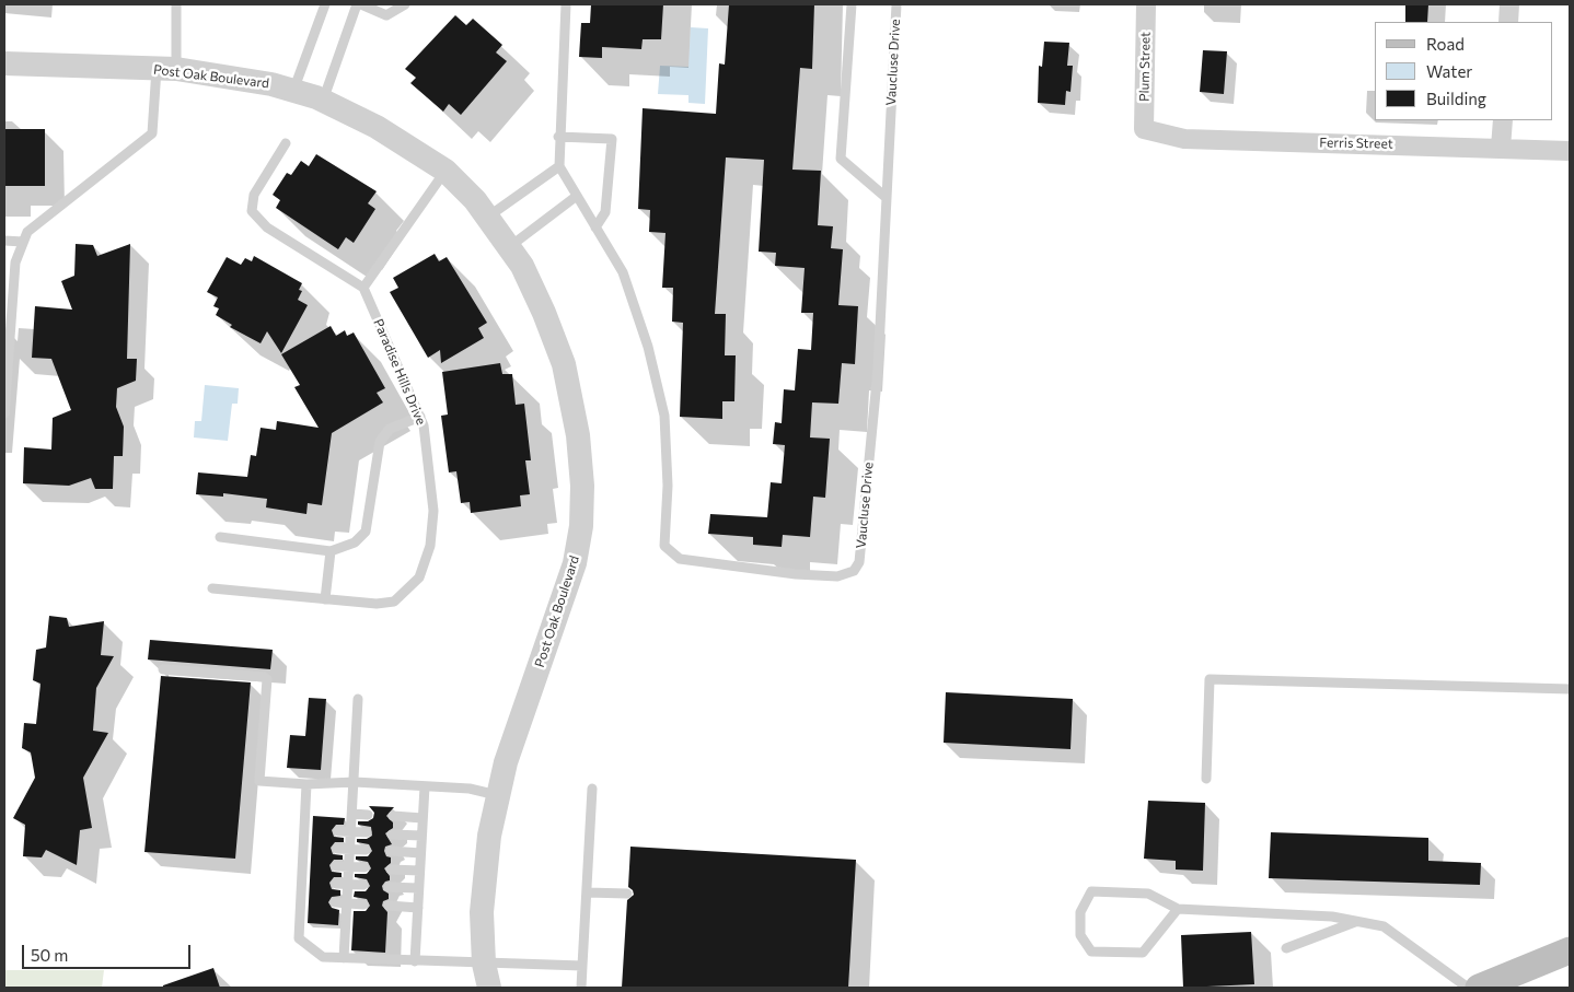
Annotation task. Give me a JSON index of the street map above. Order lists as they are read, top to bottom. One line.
{"streets":{"street":["Plum Street","Post Oak Boulevard","Ferris Street"],"lane":["Vaucluse Drive","Paradise Hills Drive"]},"crossings":[["Plum Street","Ferris Street"]],"legend":["Road","Water","Building"],"scale_bar":"50 m"}
